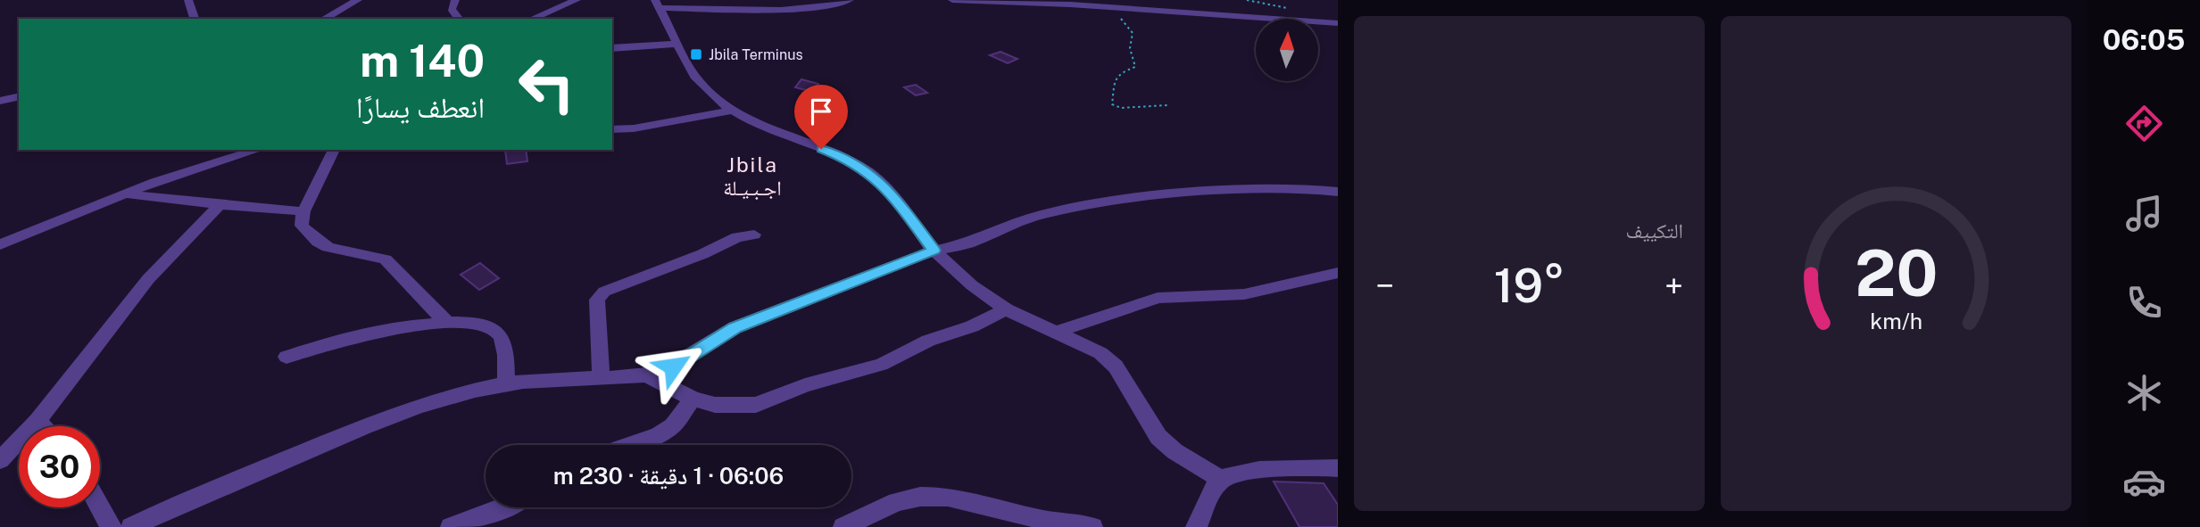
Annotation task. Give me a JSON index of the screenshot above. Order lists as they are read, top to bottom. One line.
{"districts":["Jbila اجـبـيـلة"],"places":{"transit":["Jbila Terminus"]},"north":"top","page":{"tabs":"06:05","tile":"التكييف","turn":["140 m","انعطف يسارًا"],"heat":["−","19°","+"],"limit":"30","trip":"06:06 · 1 دقيقة · 230 m","gauge":["20","km/h"]}}
